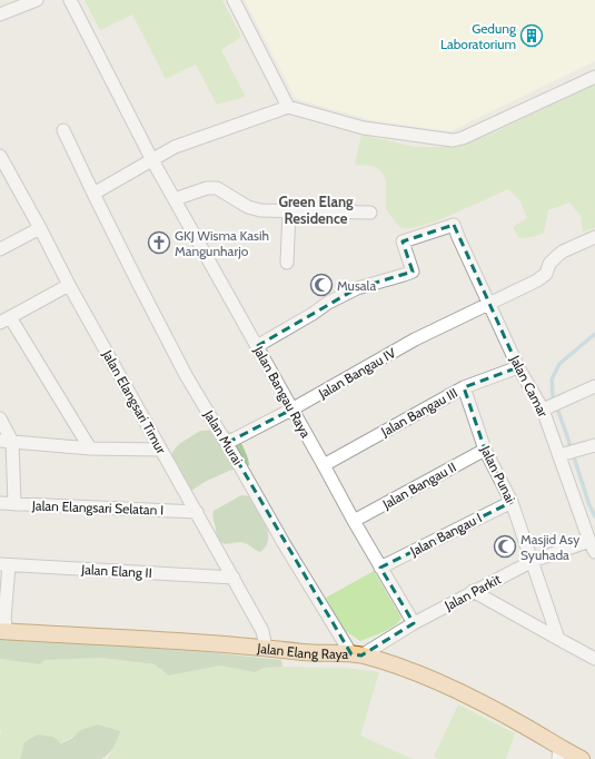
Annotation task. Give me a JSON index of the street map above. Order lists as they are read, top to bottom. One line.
{"streets":{"main road":["Jalan Elang Raya"],"street":["Jalan Bangau IV","Jalan Camar","Jalan Bangau Raya","Jalan Elangsari Timur","Jalan Bangau III","Jalan Murai","Jalan Punai","Jalan Bangau II","Jalan Elangsari Selatan I","Jalan Bangau I","Jalan Elang II","Jalan Parkit"]},"crossings":[["Jalan Bangau IV","Jalan Camar"],["Jalan Bangau IV","Jalan Bangau Raya"],["Jalan Bangau IV","Jalan Murai"],["Jalan Camar","Jalan Bangau Raya"],["Jalan Camar","Jalan Bangau III"],["Jalan Camar","Jalan Parkit"],["Jalan Bangau Raya","Jalan Bangau III"],["Jalan Bangau Raya","Jalan Bangau II"],["Jalan Bangau Raya","Jalan Bangau I"],["Jalan Bangau Raya","Jalan Parkit"],["Jalan Elangsari Timur","Jalan Elangsari Selatan I"],["Jalan Elangsari Timur","Jalan Elang II"],["Jalan Elangsari Timur","Jalan Elang Raya"],["Jalan Bangau III","Jalan Punai"],["Jalan Murai","Jalan Parkit"],["Jalan Murai","Jalan Elang Raya"],["Jalan Punai","Jalan Bangau II"],["Jalan Punai","Jalan Bangau I"],["Jalan Punai","Jalan Parkit"],["Jalan Parkit","Jalan Elang Raya"]],"districts":["Green Elang Residence"],"places":{"building":["Gedung Laboratorium"],"church":["GKJ Wisma Kasih Mangunharjo"],"mosque":["Musala","Masjid Asy Syuhada"]}}
